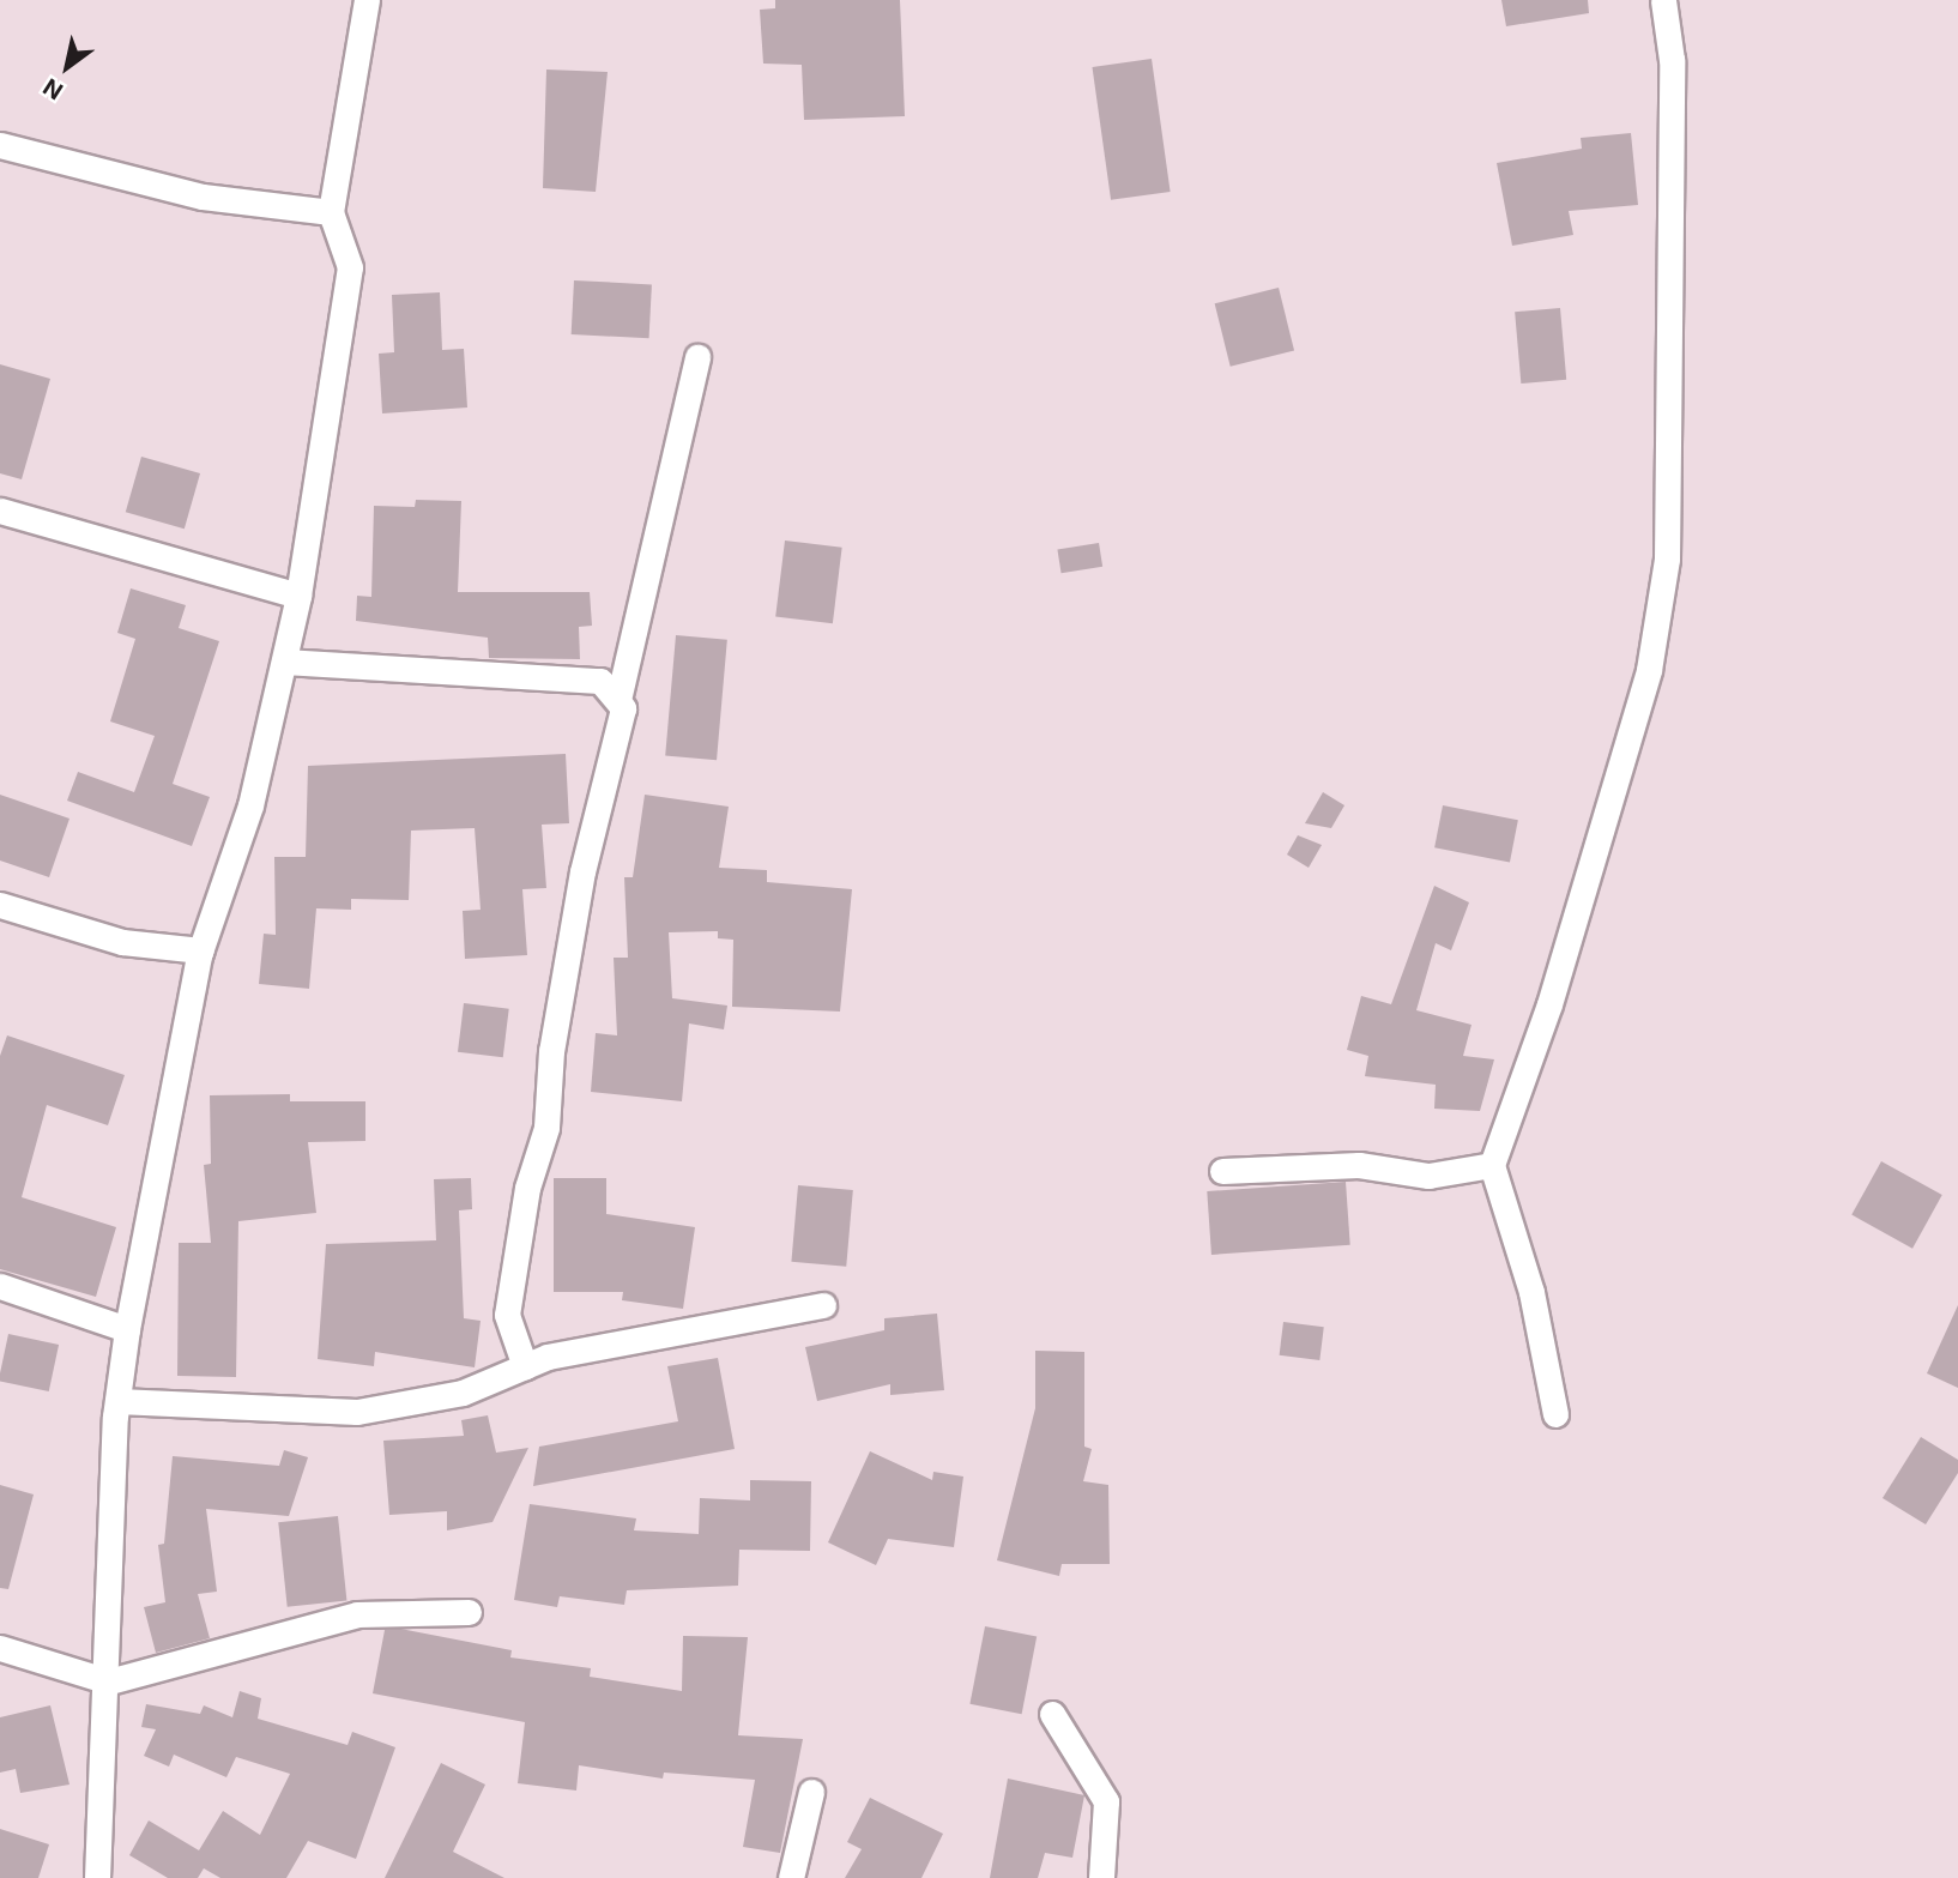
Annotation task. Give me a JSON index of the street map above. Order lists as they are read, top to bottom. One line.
{"north":"bottom left"}
